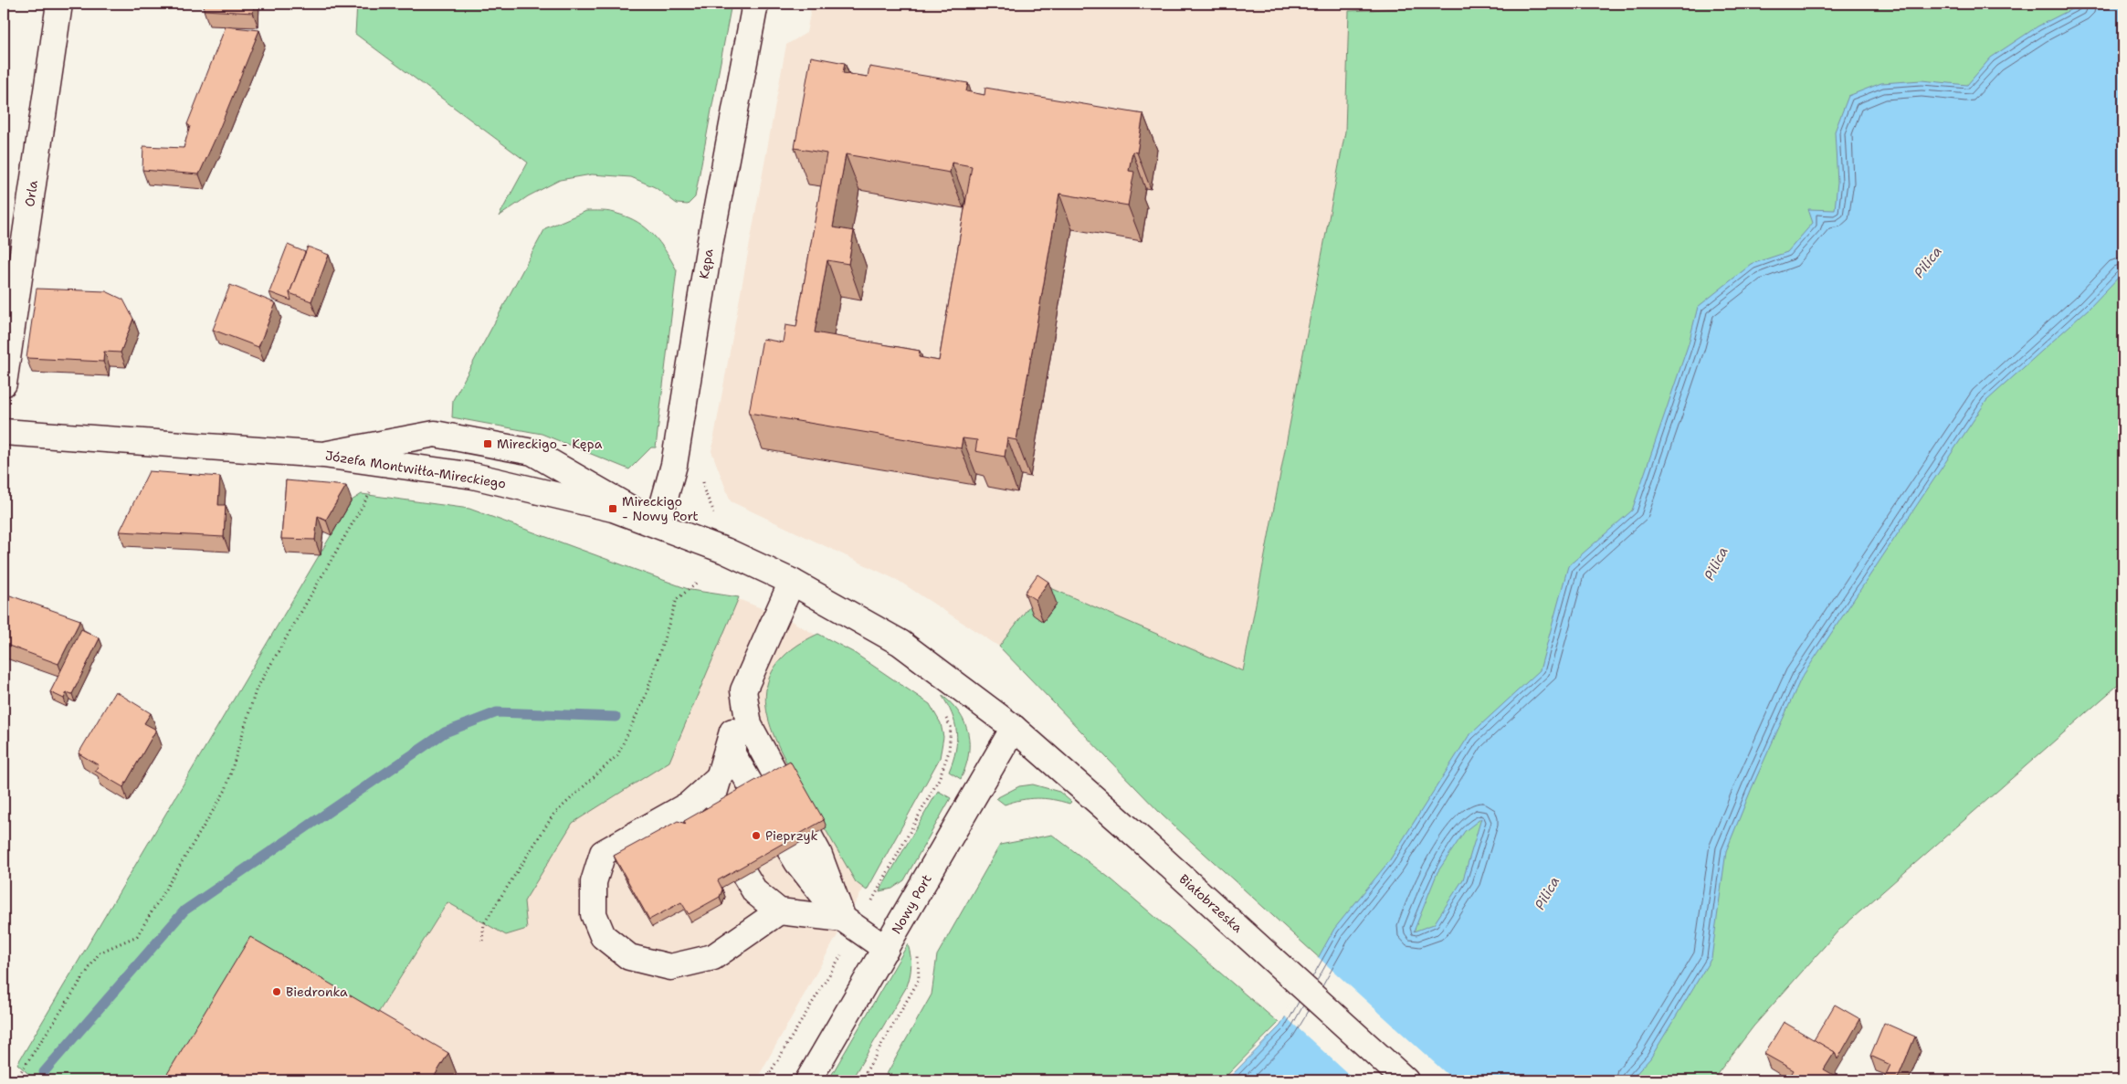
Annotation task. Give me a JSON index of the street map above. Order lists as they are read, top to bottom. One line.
{"streets":{"main road":["Orla","Kępa","Józefa Montwiłła-Mireckiego","Białobrzeska","Nowy Port"]},"crossings":[["Kępa","Józefa Montwiłła-Mireckiego"],["Józefa Montwiłła-Mireckiego","Białobrzeska"],["Józefa Montwiłła-Mireckiego","Nowy Port"],["Białobrzeska","Nowy Port"]],"water":["Pilica"],"places":{"transit":["Mireckigo - Kępa","Mireckigo - Nowy Port"],"other":["Pieprzyk","Biedronka"]}}
